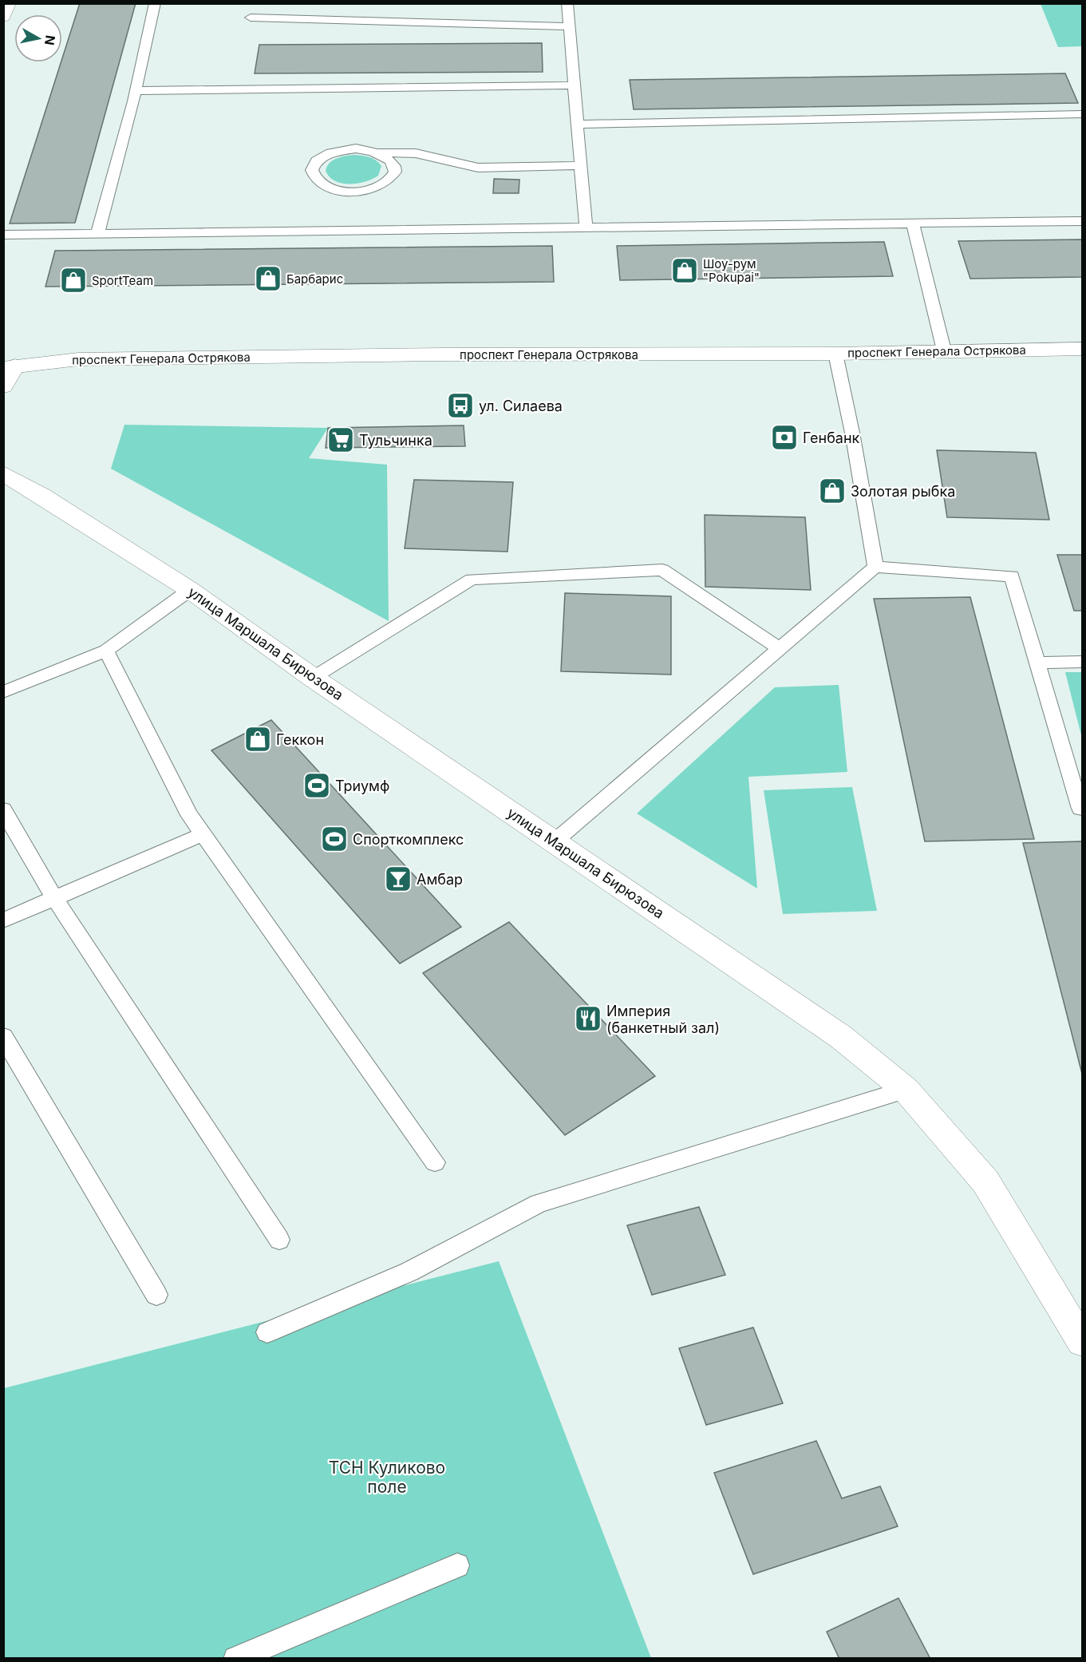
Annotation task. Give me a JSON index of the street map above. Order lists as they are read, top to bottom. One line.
{"streets":{"main road":["проспект Генерала Острякова","улица Маршала Бирюзова"]},"parks":["ТСН Куликово поле"],"places":{"shop":["Шоу-рум \"Pokupai\"","Барбарис","SportTeam","Золотая рыбка","Геккон"],"bus stop":["ул. Силаева"],"bank":["Генбанк"],"supermarket":["Тульчинка"],"sports":["Триумф","Спорткомплекс"],"bar":["Амбар"],"restaurant":["Империя (банкетный зал)"]},"north":"right"}
